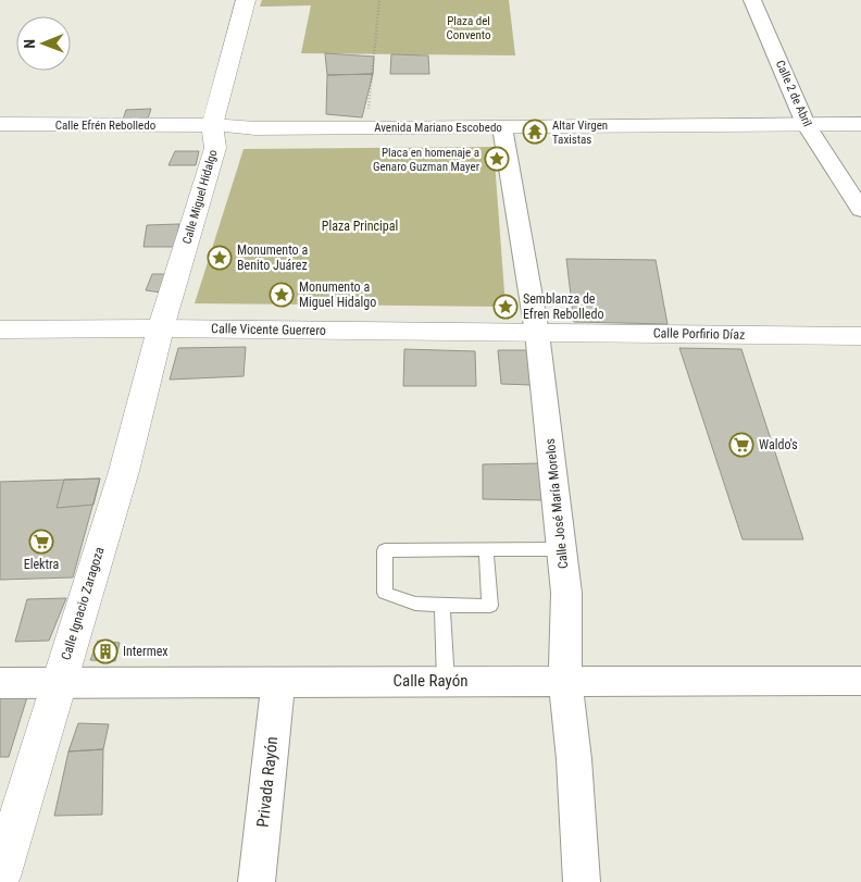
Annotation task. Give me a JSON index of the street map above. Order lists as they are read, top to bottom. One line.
{"streets":{"main road":["Calle Efrén Rebolledo","Avenida Mariano Escobedo","Calle Miguel Hidalgo","Calle Vicente Guerrero","Calle Porfirio Díaz","Calle Ignacio Zaragoza"],"street":["Calle 2 de Abril","Calle José María Morelos","Calle Rayón","Privada Rayón"]},"crossings":[["Calle 2 de Abril","Avenida Mariano Escobedo"],["Calle Efrén Rebolledo","Avenida Mariano Escobedo"],["Calle Efrén Rebolledo","Calle Miguel Hidalgo"],["Avenida Mariano Escobedo","Calle Miguel Hidalgo"],["Avenida Mariano Escobedo","Calle José María Morelos"],["Calle Miguel Hidalgo","Calle Vicente Guerrero"],["Calle Miguel Hidalgo","Calle Ignacio Zaragoza"],["Calle Vicente Guerrero","Calle Porfirio Díaz"],["Calle Vicente Guerrero","Calle José María Morelos"],["Calle Vicente Guerrero","Calle Ignacio Zaragoza"],["Calle Porfirio Díaz","Calle José María Morelos"],["Calle José María Morelos","Calle Rayón"],["Calle Ignacio Zaragoza","Calle Rayón"],["Calle Rayón","Privada Rayón"]],"parks":["Plaza del Convento","Plaza Principal"],"places":{"temple":["Altar Virgen Taxistas"],"place":["Placa en homenaje a Genaro Guzman Mayer","Monumento a Benito Juárez","Monumento a Miguel Hidalgo","Semblanza de Efren Rebolledo"],"supermarket":["Waldo's","Elektra"],"building":["Intermex"]},"north":"left"}
